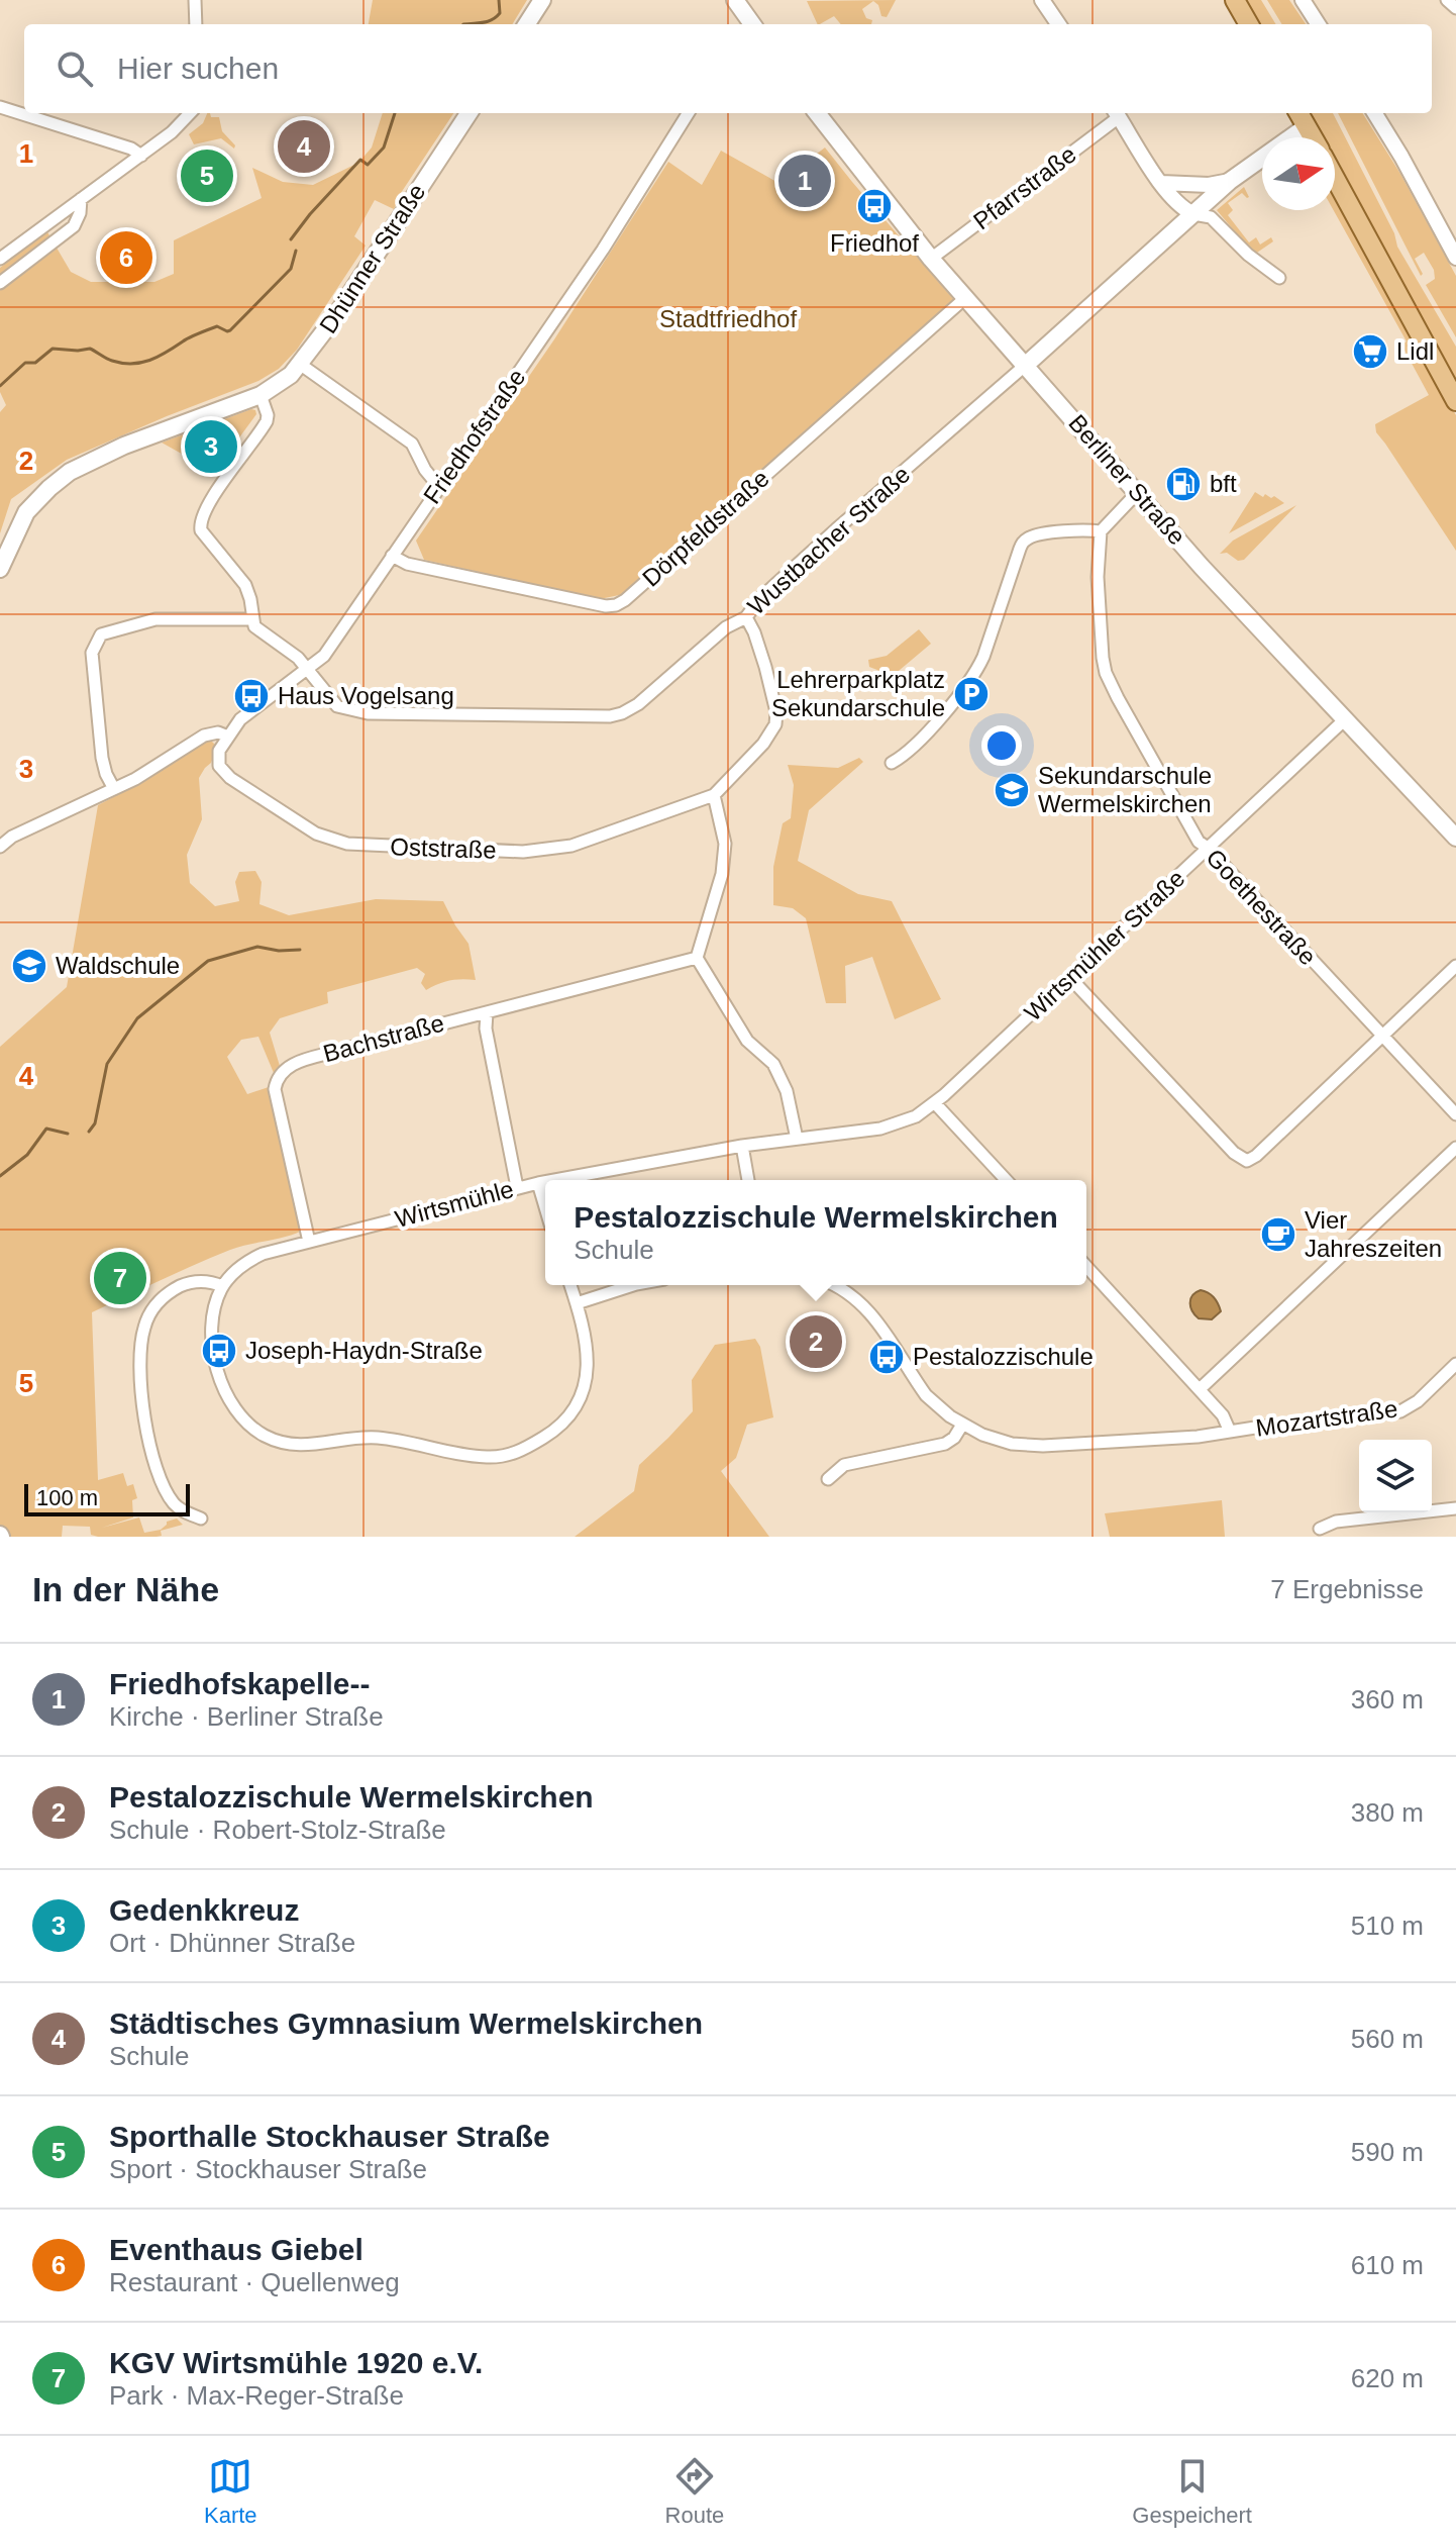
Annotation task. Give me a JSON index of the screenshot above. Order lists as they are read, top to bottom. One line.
{"streets":{"main road":["Dhünner Straße","Berliner Straße"],"street":["Pfarrstraße","Friedhofstraße","Dörpfeldstraße","Wustbacher Straße","Oststraße","Goethestraße","Wirtsmühler Straße","Bachstraße","Wirtsmühle","Mozartstraße"]},"crossings":[["Pfarrstraße","Berliner Straße"],["Friedhofstraße","Dörpfeldstraße"],["Friedhofstraße","Wustbacher Straße"],["Friedhofstraße","Oststraße"],["Berliner Straße","Dörpfeldstraße"],["Berliner Straße","Wustbacher Straße"],["Berliner Straße","Wirtsmühler Straße"],["Goethestraße","Wirtsmühler Straße"],["Wirtsmühler Straße","Wirtsmühle"],["Bachstraße","Wirtsmühle"]],"parks":["Stadtfriedhof"],"places":{"bus stop":["Friedhof","Haus Vogelsang","Joseph-Haydn-Straße","Pestalozzischule"],"supermarket":["Lidl"],"fuel station":["bft"],"parking":["Lehrerparkplatz Sekundarschule"],"school or university":["Sekundarschule Wermelskirchen","Waldschule"],"cafe":["Vier Jahreszeiten"]},"scale_bar":"100 m","north":"right","page":{"search":"Hier suchen","pins":["4","5","1","6","3","7","2"],"popup":["Pestalozzischule Wermelskirchen","Schule"],"scale":"100 m","heading":["In der Nähe","7 Ergebnisse"],"list":[{"mark":"1","name":"Friedhofskapelle--","note":"Kirche · Berliner Straße","value":"360 m"},{"mark":"2","name":"Pestalozzischule Wermelskirchen","note":"Schule · Robert-Stolz-Straße","value":"380 m"},{"mark":"3","name":"Gedenkkreuz","note":"Ort · Dhünner Straße","value":"510 m"},{"mark":"4","name":"Städtisches Gymnasium Wermelskirchen","note":"Schule","value":"560 m"},{"mark":"5","name":"Sporthalle Stockhauser Straße","note":"Sport · Stockhauser Straße","value":"590 m"},{"mark":"6","name":"Eventhaus Giebel","note":"Restaurant · Quellenweg","value":"610 m"},{"mark":"7","name":"KGV Wirtsmühle 1920 e.V.","note":"Park · Max-Reger-Straße","value":"620 m"}],"nav":["Karte","Route","Gespeichert"]},"grid":{"rows":["1","2","3","4","5"]}}
